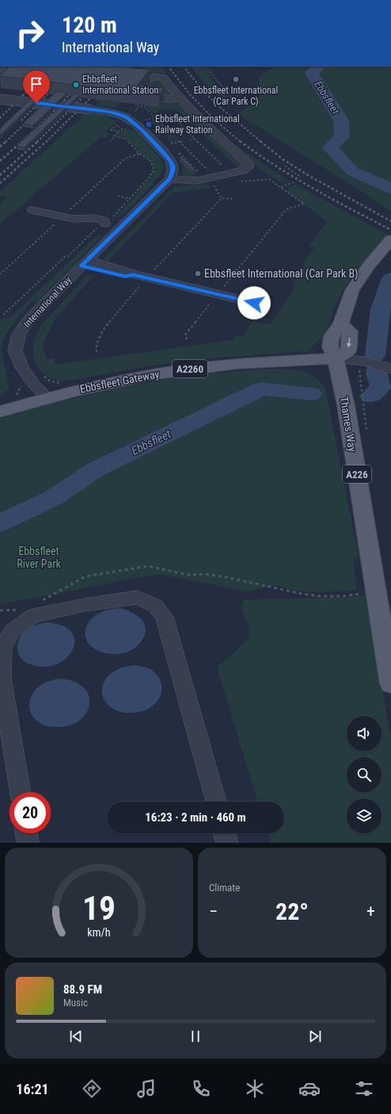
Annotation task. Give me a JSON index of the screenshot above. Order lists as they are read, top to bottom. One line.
{"streets":{"main road":["A2260","Ebbsfleet Gateway","Thames Way","A226"],"street":["International Way"]},"crossings":[["International Way","Ebbsfleet Gateway"],["Ebbsfleet Gateway","Thames Way"]],"water":["Ebbsfleet"],"parks":["Ebbsfleet River Park"],"places":{"other":["Ebbsfleet International (Car Park C)","Ebbsfleet International Station","Ebbsfleet International (Car Park B)"],"transit":["Ebbsfleet International Railway Station"]},"page":{"turn":["120 m","International Way"],"limit":"20","trip":"16:23 · 2 min · 460 m","tile":"Climate","heat":["−","22°","+"],"song":["88.9 FM","Music"],"tabs":"16:21","gauge":["19","km/h"]}}
